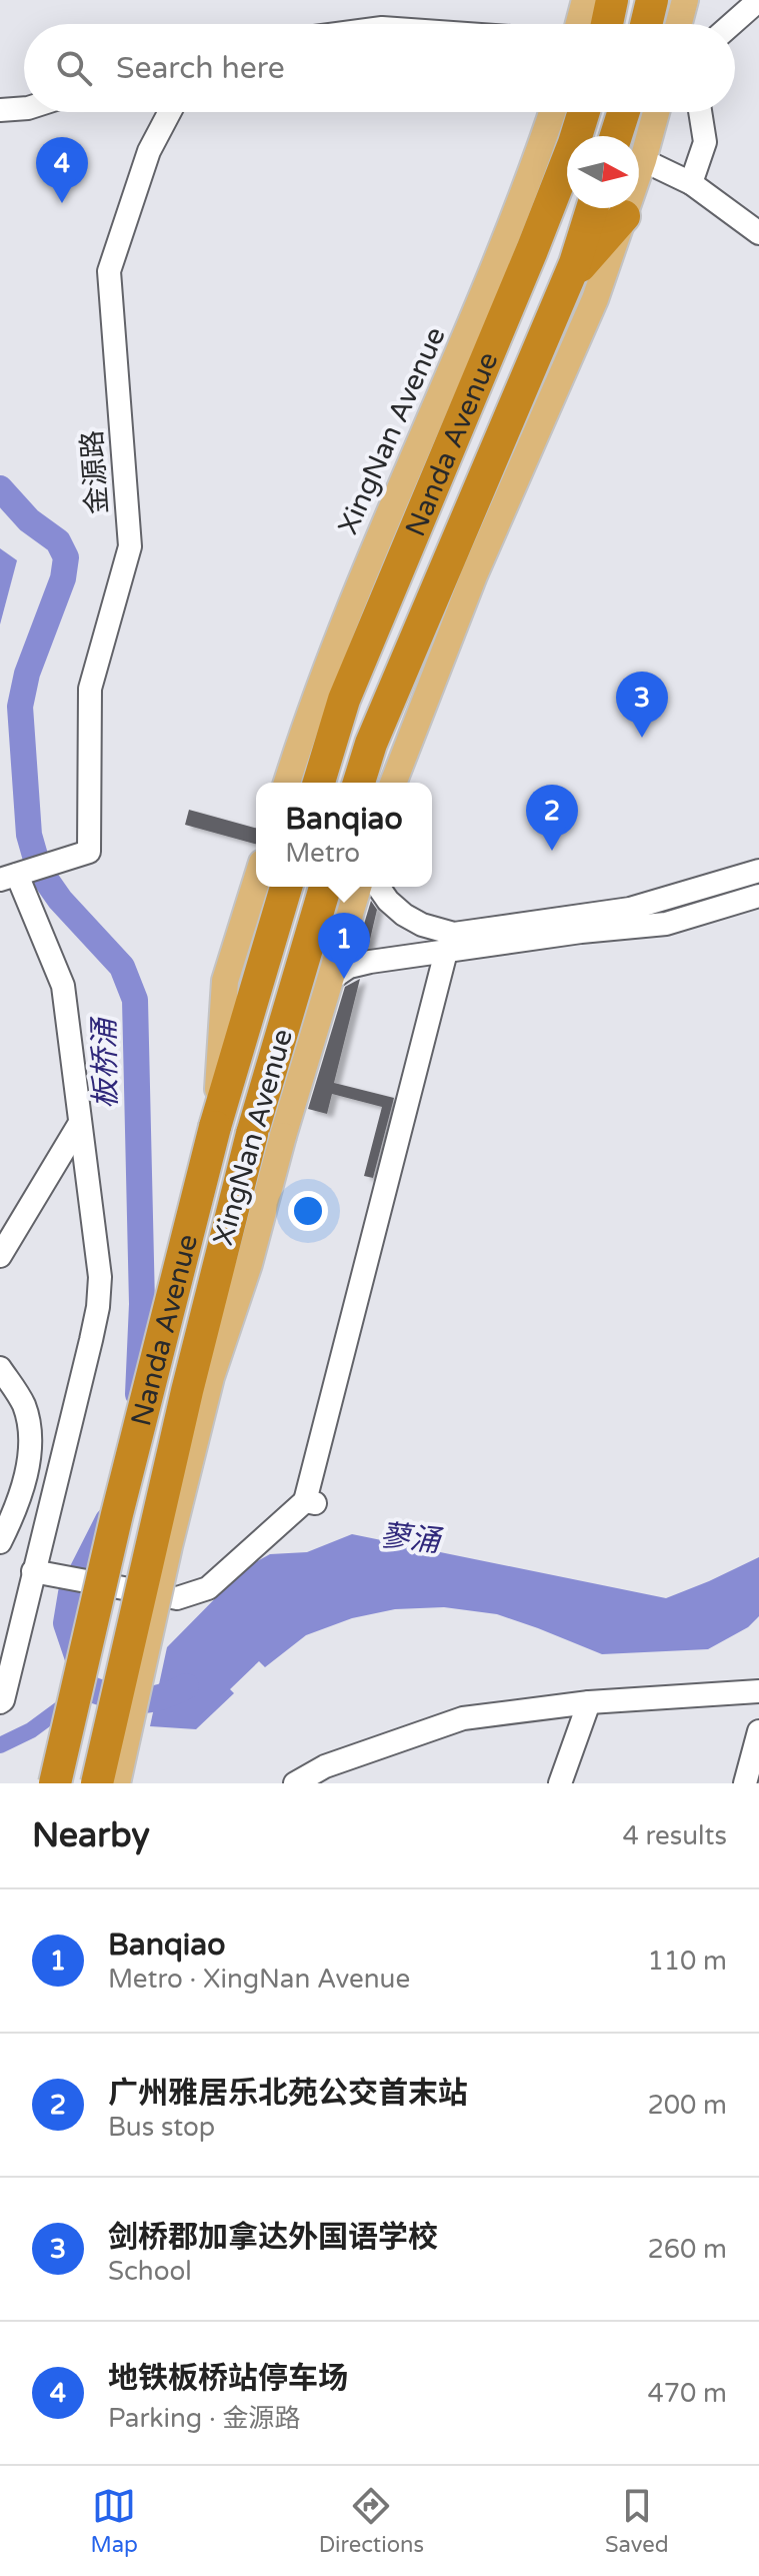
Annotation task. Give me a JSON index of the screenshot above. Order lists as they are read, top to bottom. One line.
{"streets":{"highway":["Nanda Avenue"],"main road":["XingNan Avenue"],"street":["金源路"]},"crossings":[["XingNan Avenue","Nanda Avenue"]],"water":["板桥涌","蓼涌"],"north":"right","page":{"search":"Search here","pins":["4","3","2","1"],"popup":["Banqiao","Metro"],"heading":["Nearby","4 results"],"list":[{"mark":"1","name":"Banqiao","note":"Metro · XingNan Avenue","value":"110 m"},{"mark":"2","name":"广州雅居乐北苑公交首末站","note":"Bus stop","value":"200 m"},{"mark":"3","name":"剑桥郡加拿达外国语学校","note":"School","value":"260 m"},{"mark":"4","name":"地铁板桥站停车场","note":"Parking · 金源路","value":"470 m"}],"nav":["Map","Directions","Saved"]}}
